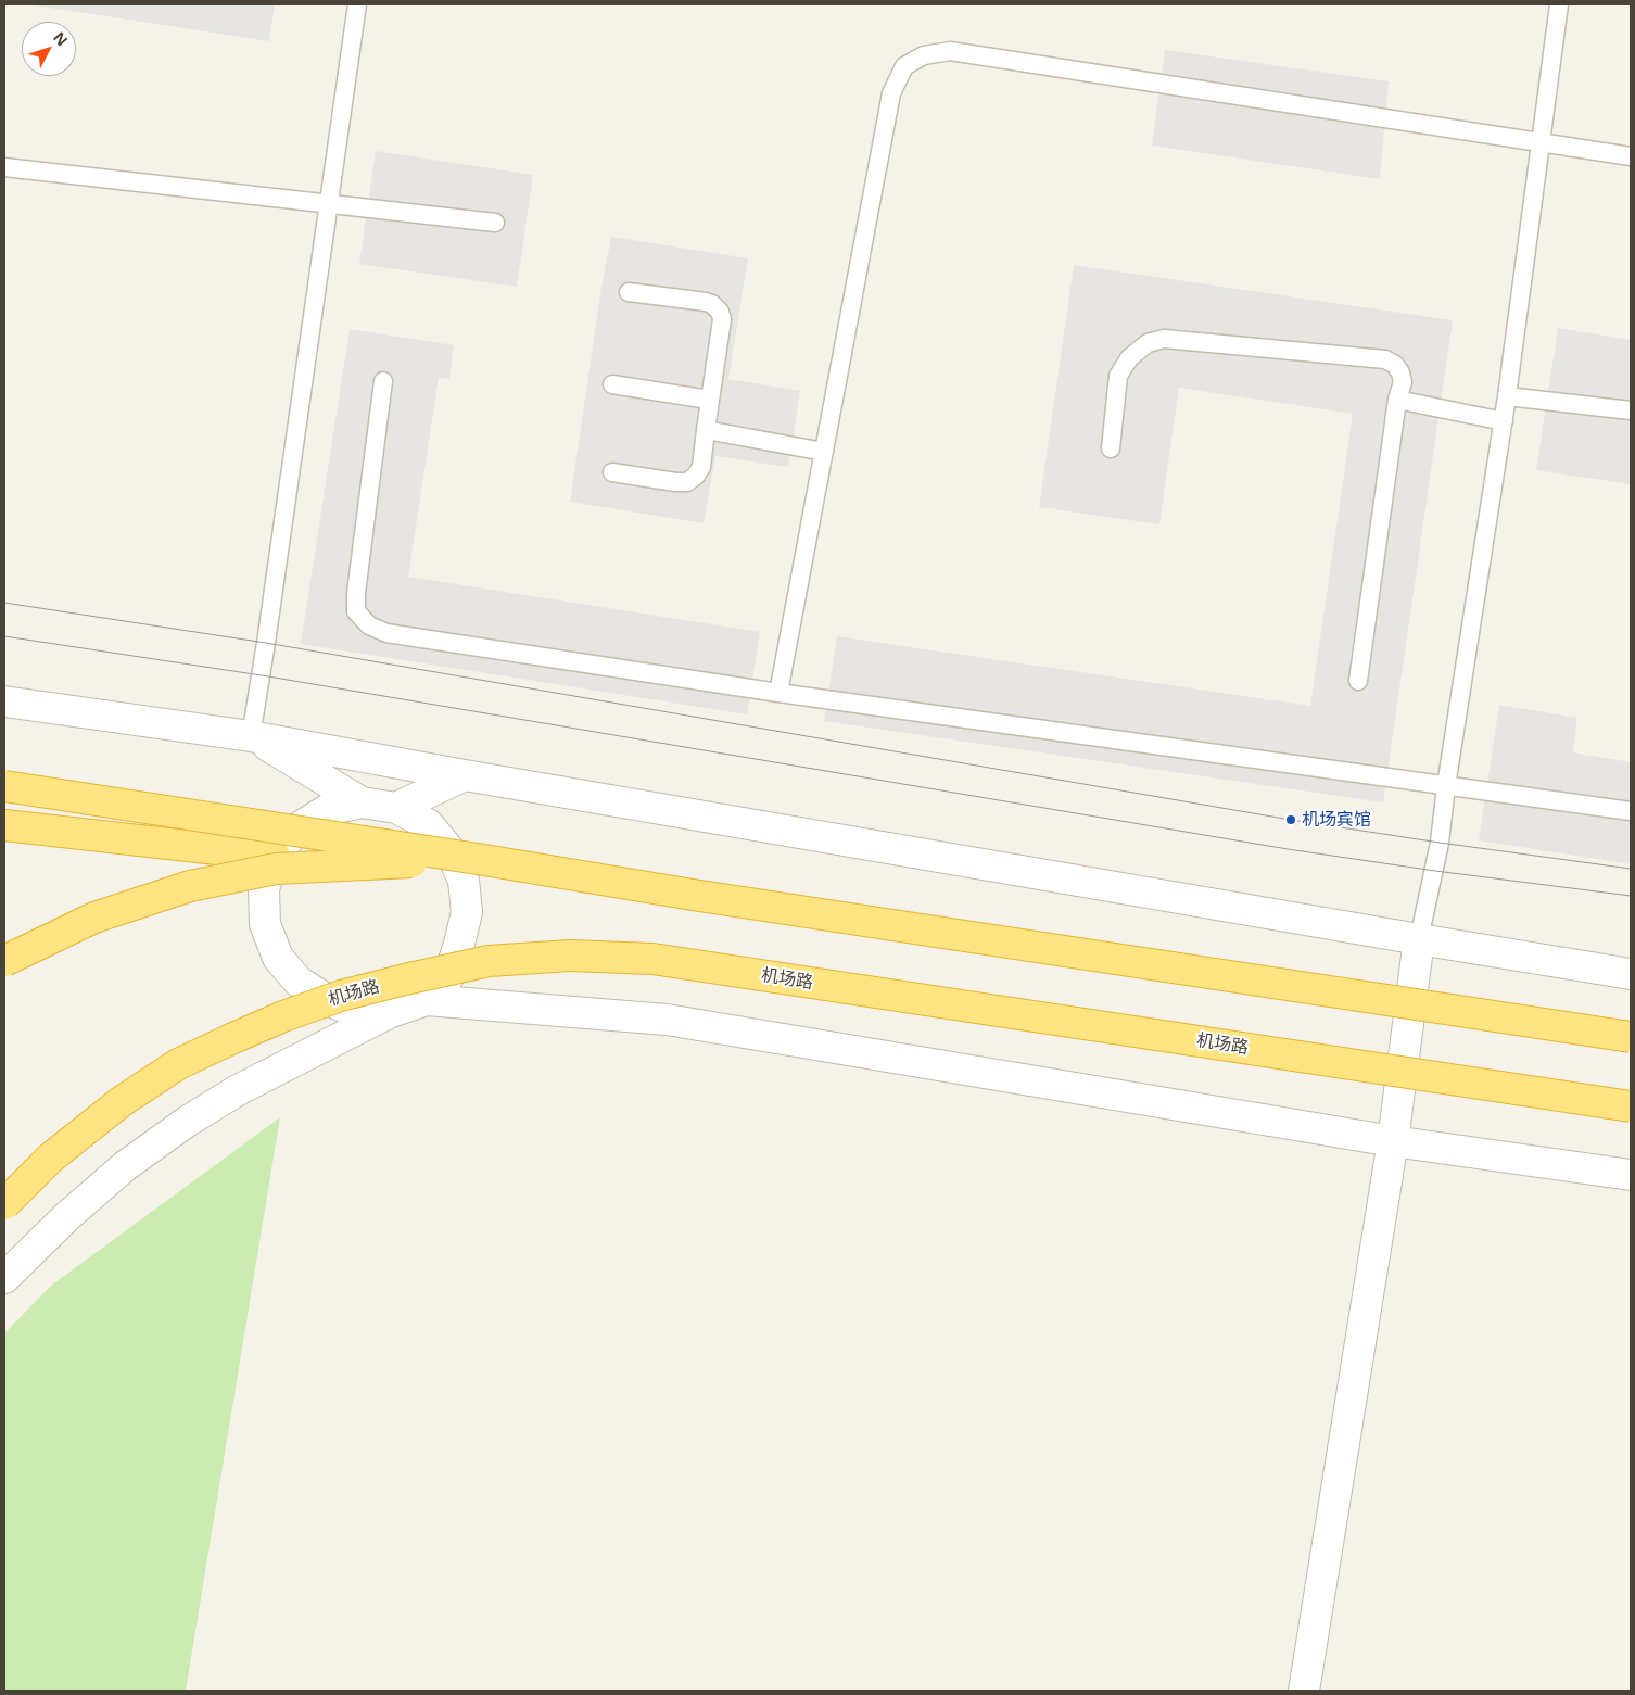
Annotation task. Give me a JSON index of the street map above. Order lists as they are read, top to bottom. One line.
{"streets":{"highway":["机场路"]},"places":["机场宾馆"],"north":"top right"}
